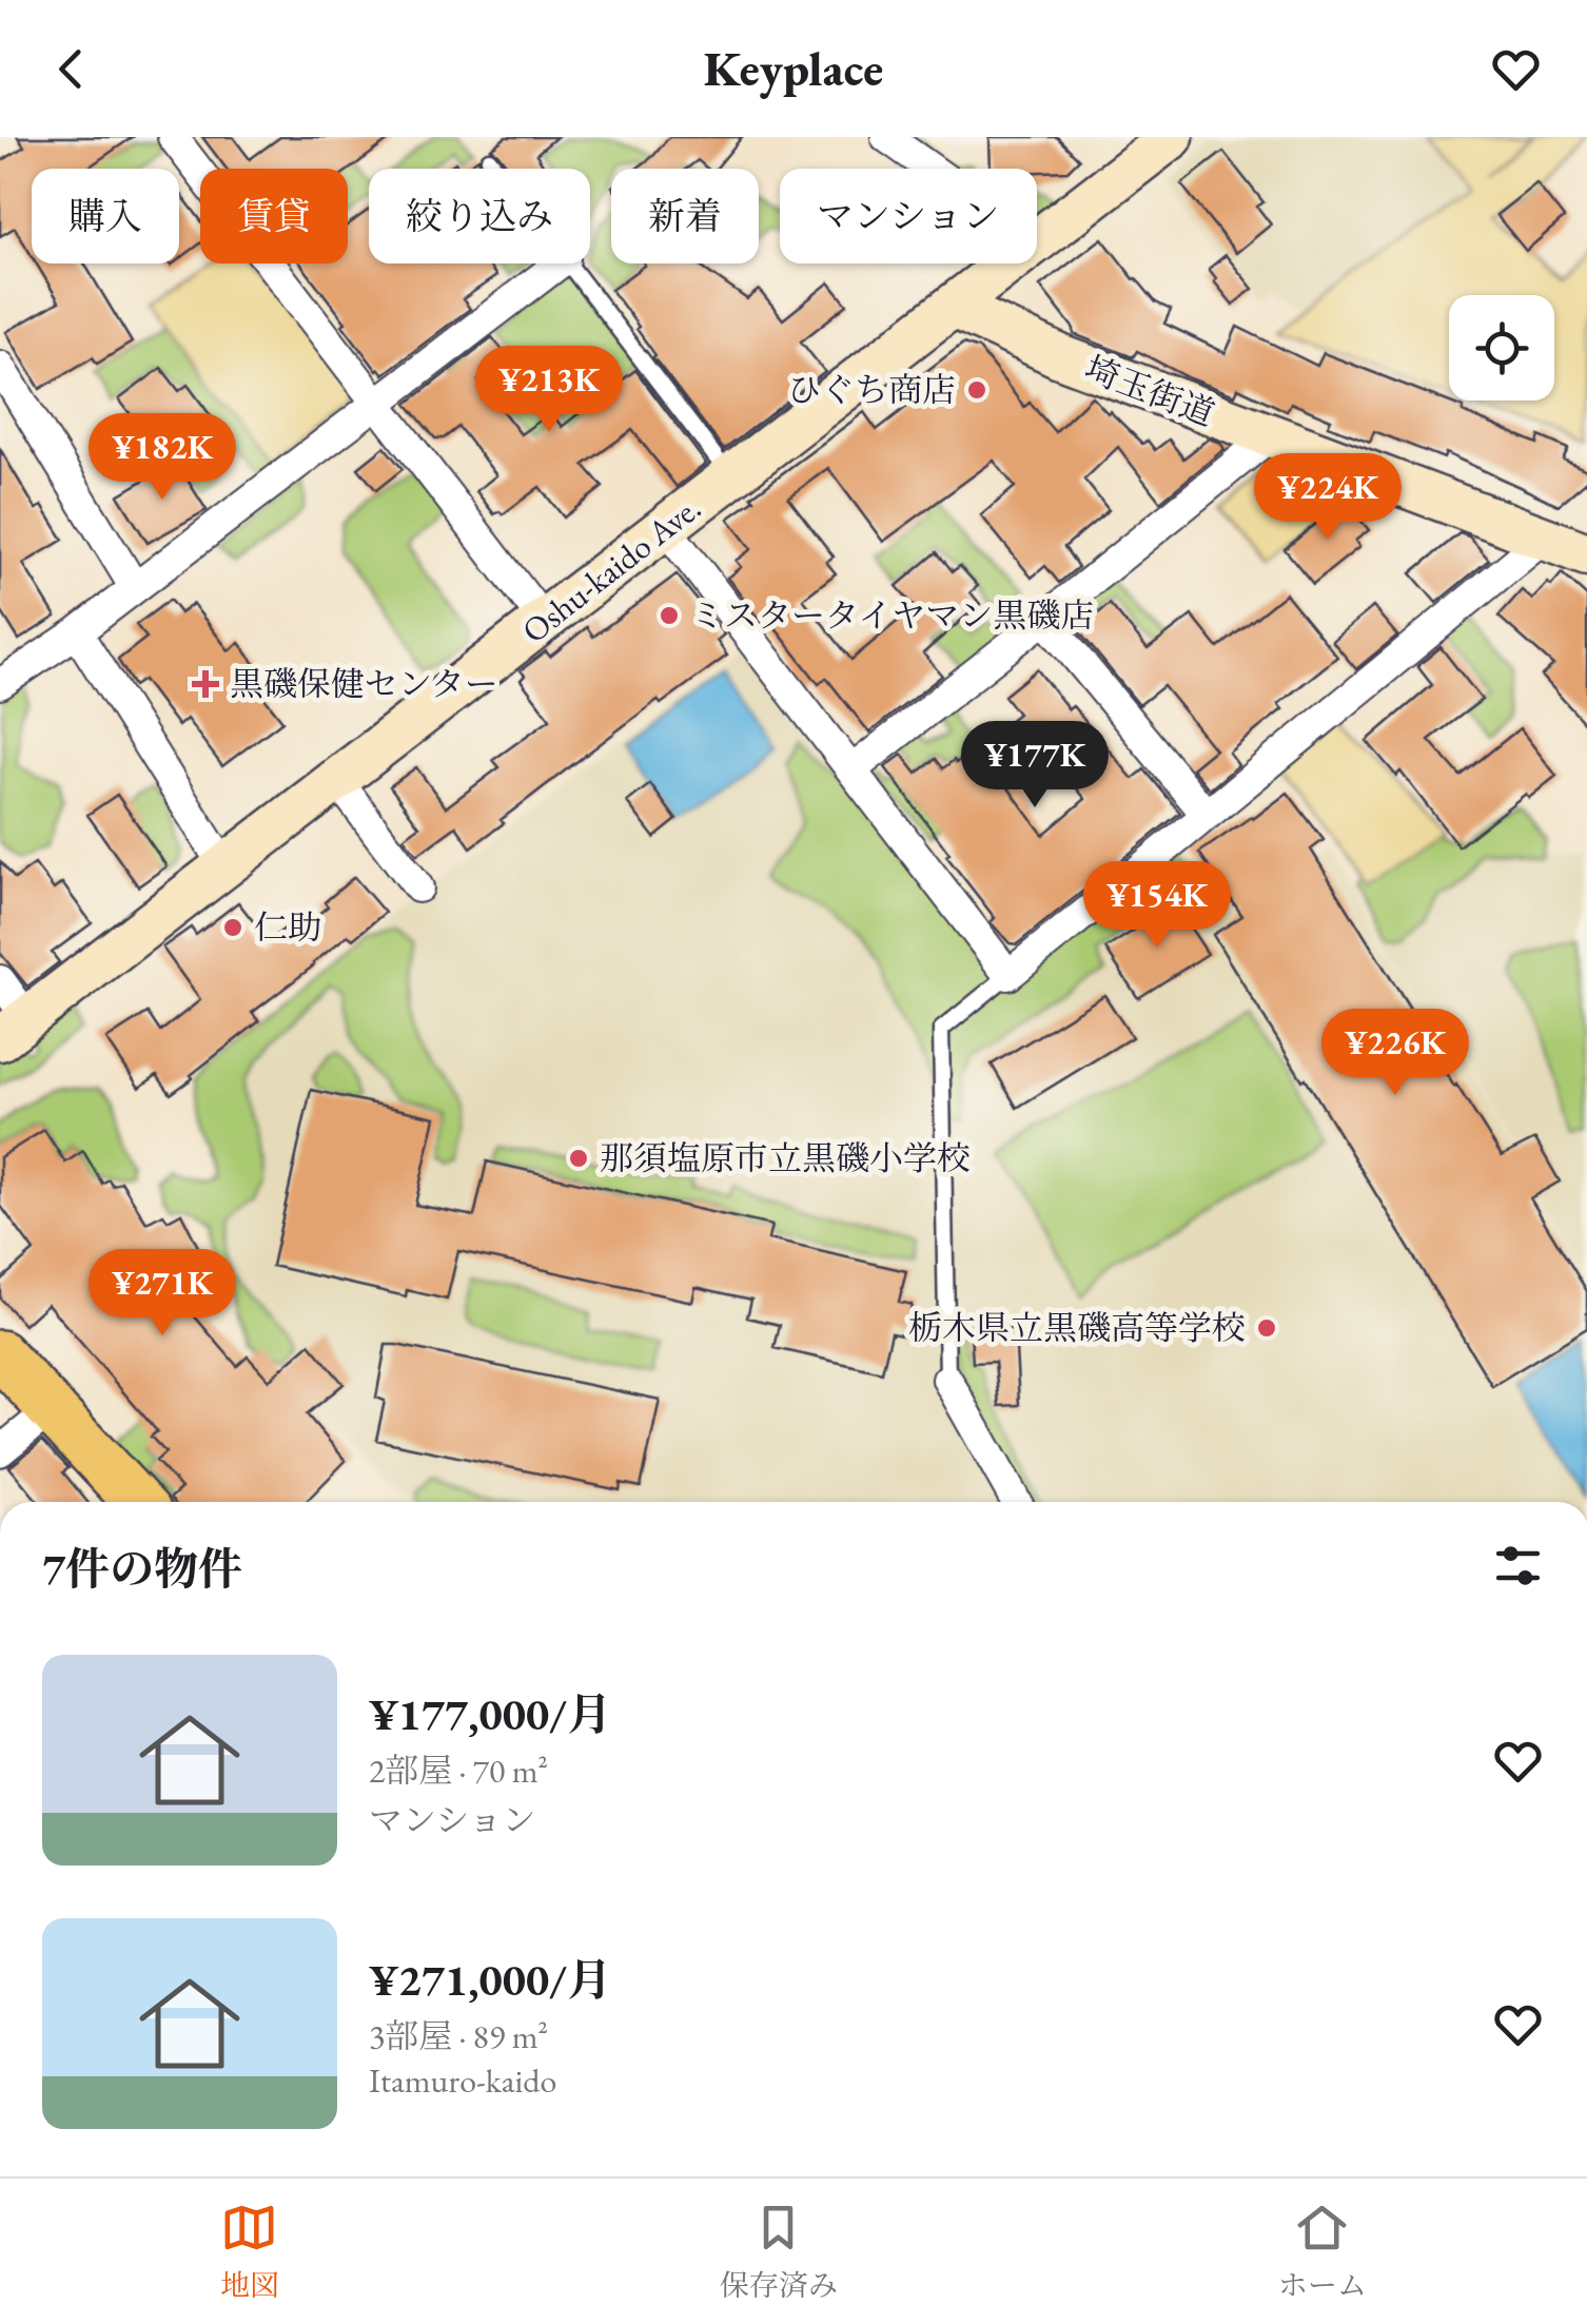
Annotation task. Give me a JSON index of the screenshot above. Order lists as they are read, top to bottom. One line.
{"streets":{"main road":["埼玉街道","Oshu-kaido Ave."]},"crossings":[["埼玉街道","Oshu-kaido Ave."]],"places":{"other":["ひぐち商店","ミスタータイヤマン黒磯店","仁助","那須塩原市立黒磯小学校","栃木県立黒磯高等学校"],"health":["黒磯保健センター"]},"page":{"header":"Keyplace","chip":["購入","賃貸","絞り込み","新着","マンション"],"price":["¥213K","¥182K","¥224K","¥177K","¥154K","¥226K","¥271K"],"heading":"7件の物件","list":[{"name":"¥177,000/月","note":"2部屋 · 70 m² · マンション"},{"name":"¥271,000/月","note":"3部屋 · 89 m² · Itamuro-kaido"}],"tabs":["地図","保存済み","ホーム"]}}
